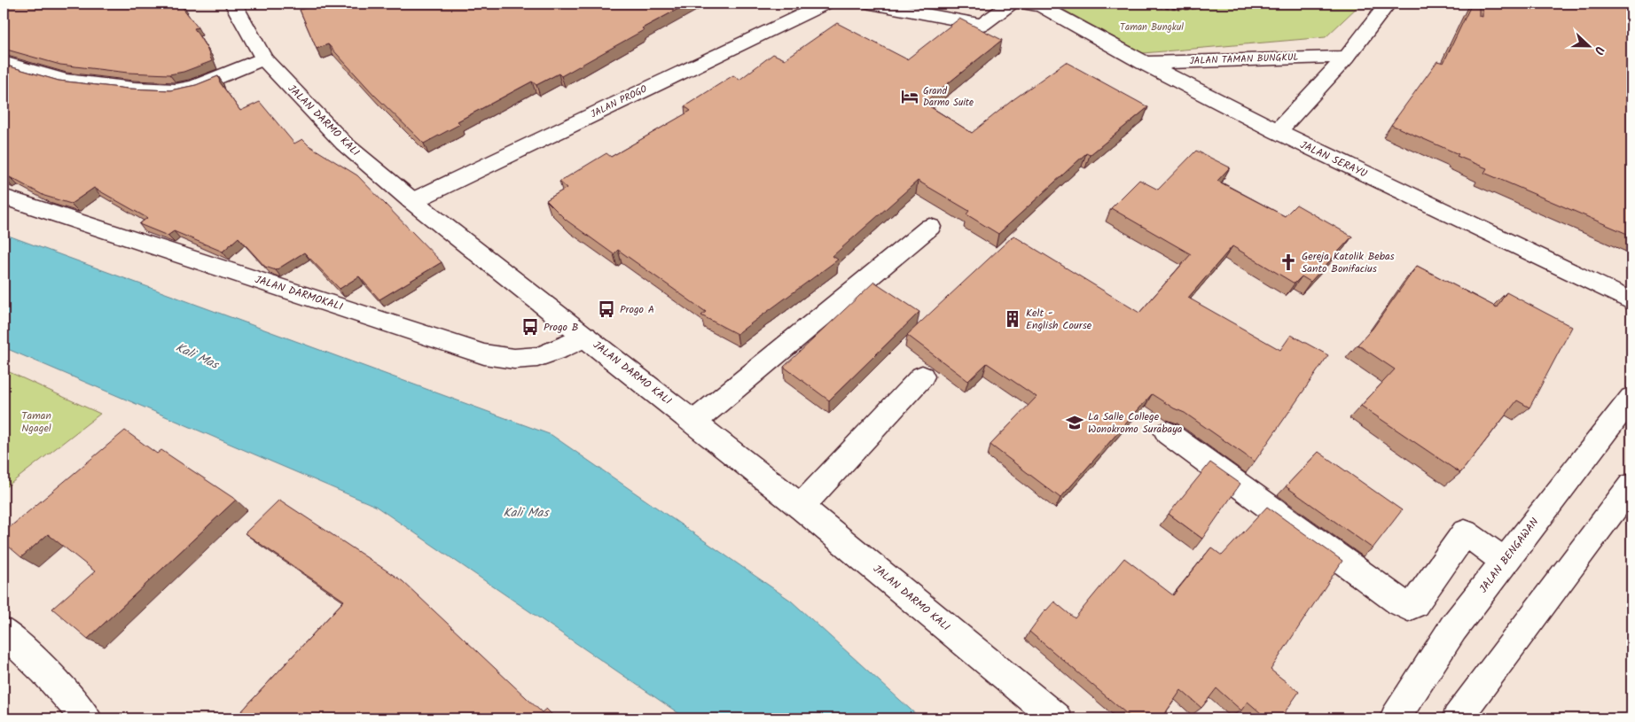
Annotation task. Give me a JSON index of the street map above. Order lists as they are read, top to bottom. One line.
{"streets":{"main road":["JALAN TAMAN BUNGKUL","JALAN PROGO","JALAN DARMO KALI","JALAN SERAYU","JALAN DARMOKALI","JALAN BENGAWAN"]},"crossings":[["JALAN TAMAN BUNGKUL","JALAN SERAYU"],["JALAN PROGO","JALAN DARMO KALI"],["JALAN DARMO KALI","JALAN DARMOKALI"]],"water":["Kali Mas"],"parks":["Taman Bungkul","Taman Ngagel"],"places":{"hotel":["Grand Darmo Suite"],"church":["Gereja Katolik Bebas Santo Bonifacius"],"bus stop":["Progo A","Progo B"],"building":["Kelt - English Course"],"school or university":["La Salle College Wonokromo Surabaya"]},"north":"right"}
